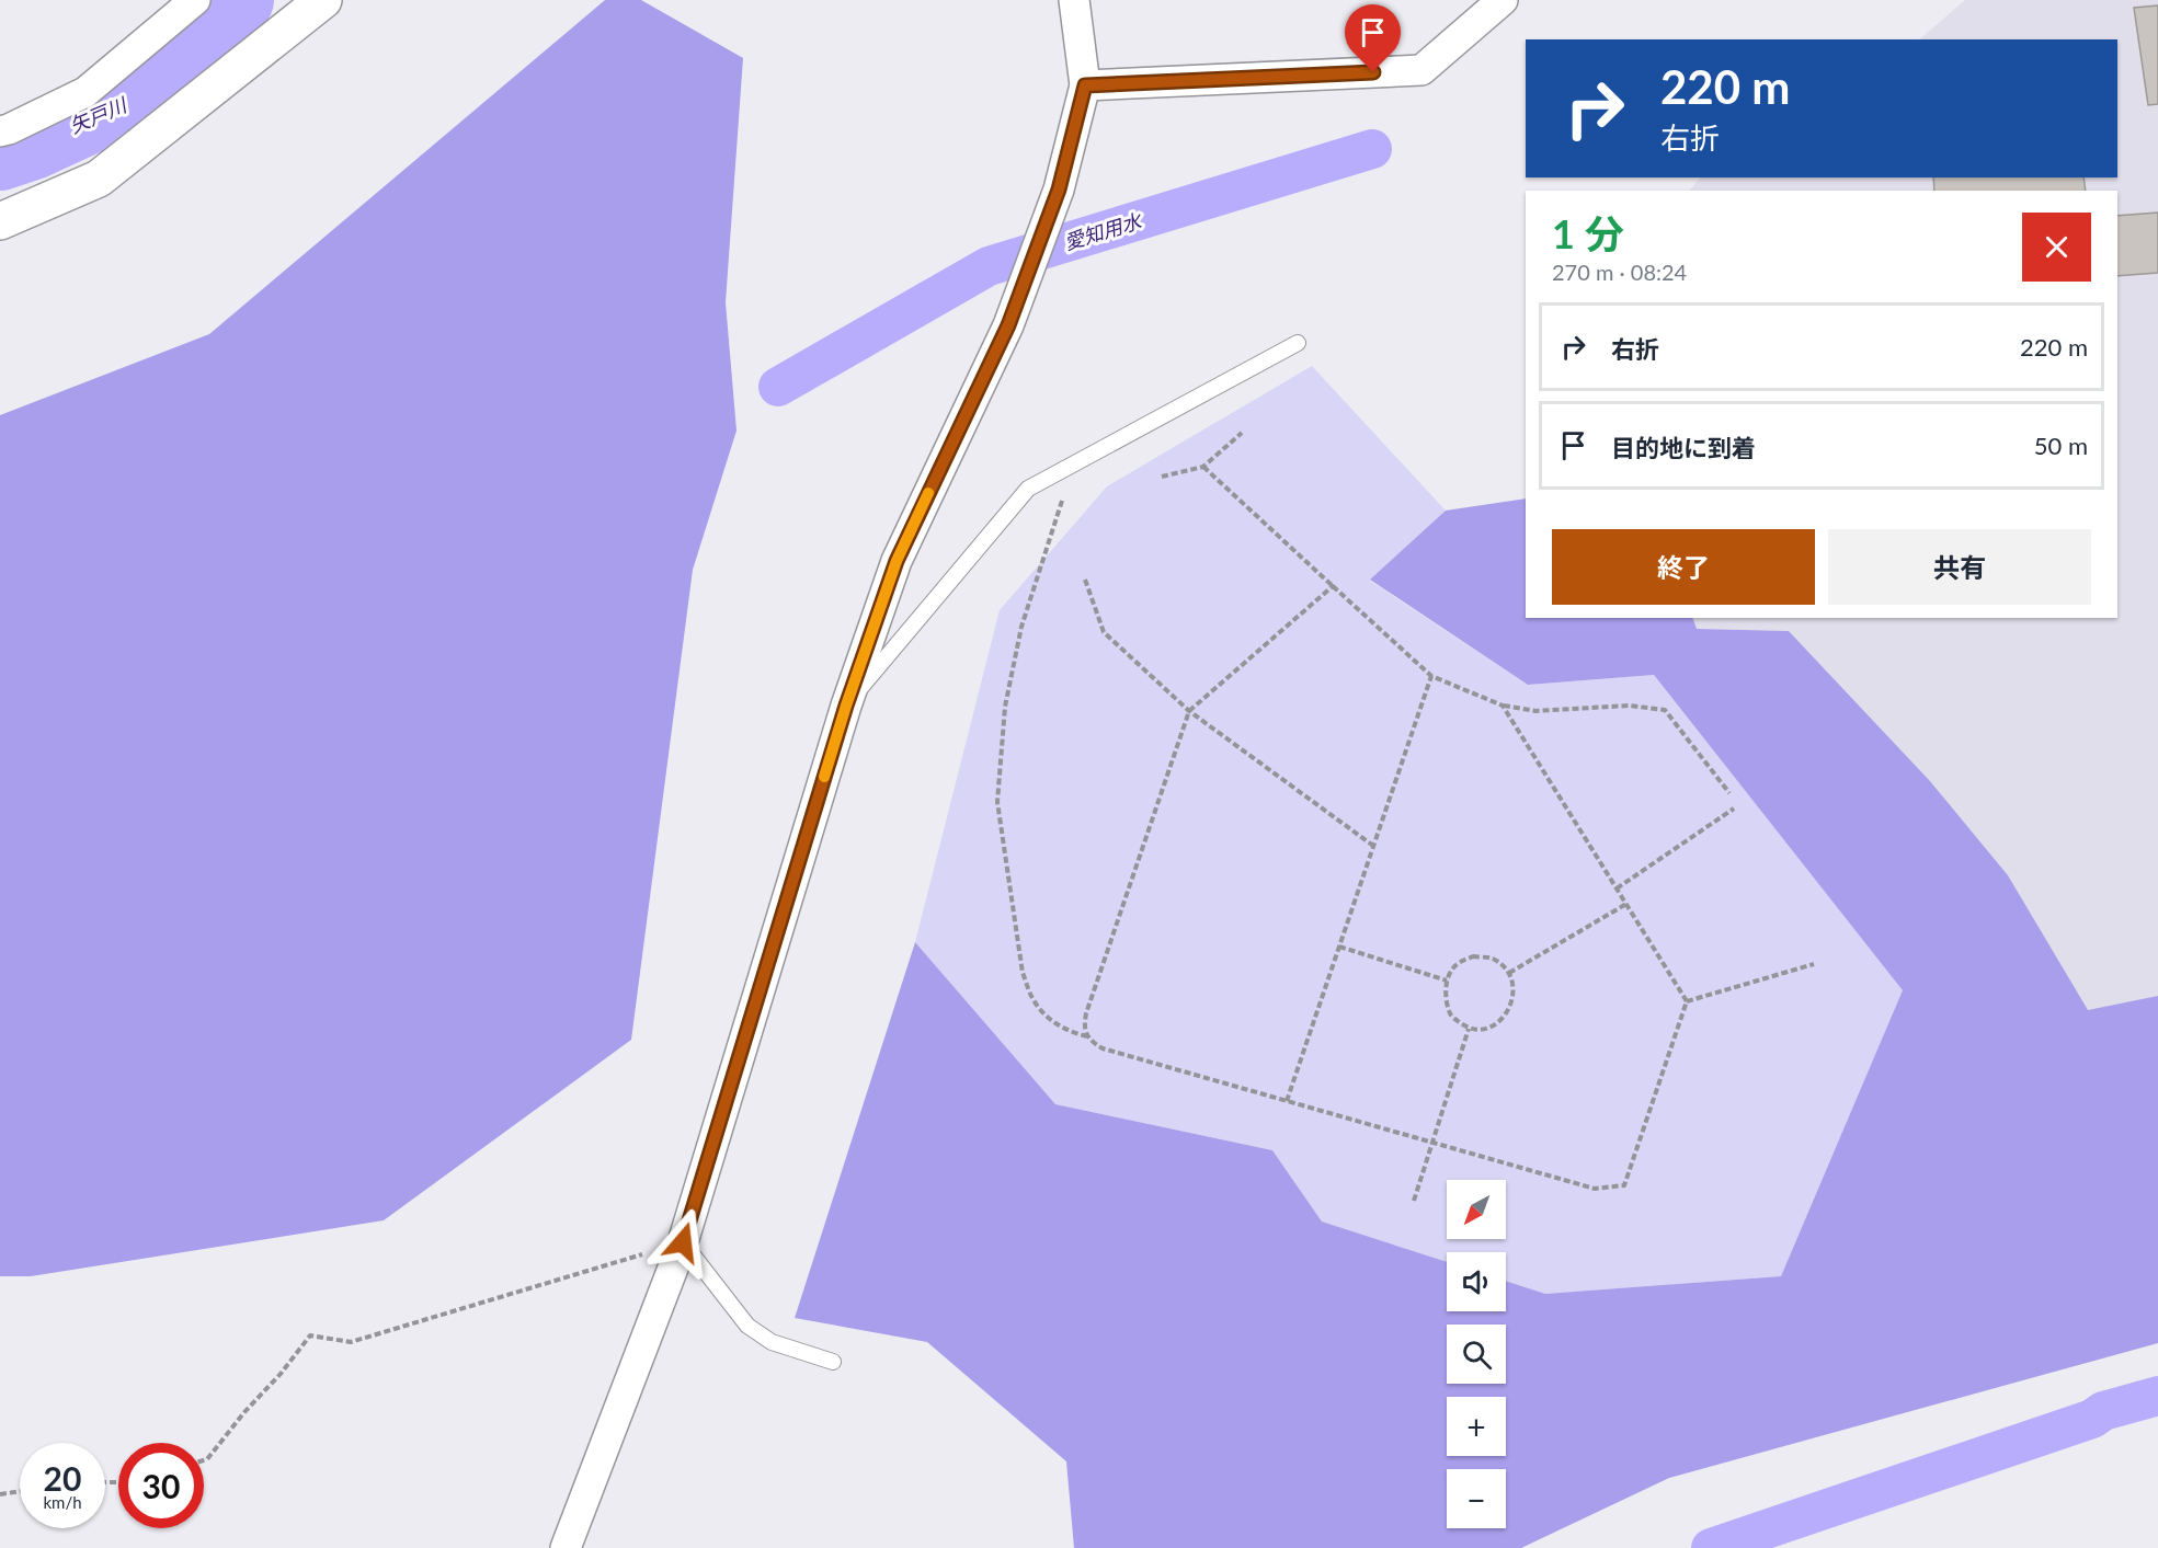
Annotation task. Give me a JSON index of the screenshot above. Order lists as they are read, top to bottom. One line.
{"water":["矢戸川","愛知用水"],"north":"bottom left","page":{"turn":["220 m","右折"],"heading":["1 分","270 m · 08:24"],"list":[{"name":"右折","value":"220 m"},{"name":"目的地に到着","value":"50 m"}],"buttons":["終了","共有"],"map_buttons":["+","−"],"speed":"20 km/h","limit":"30"}}
